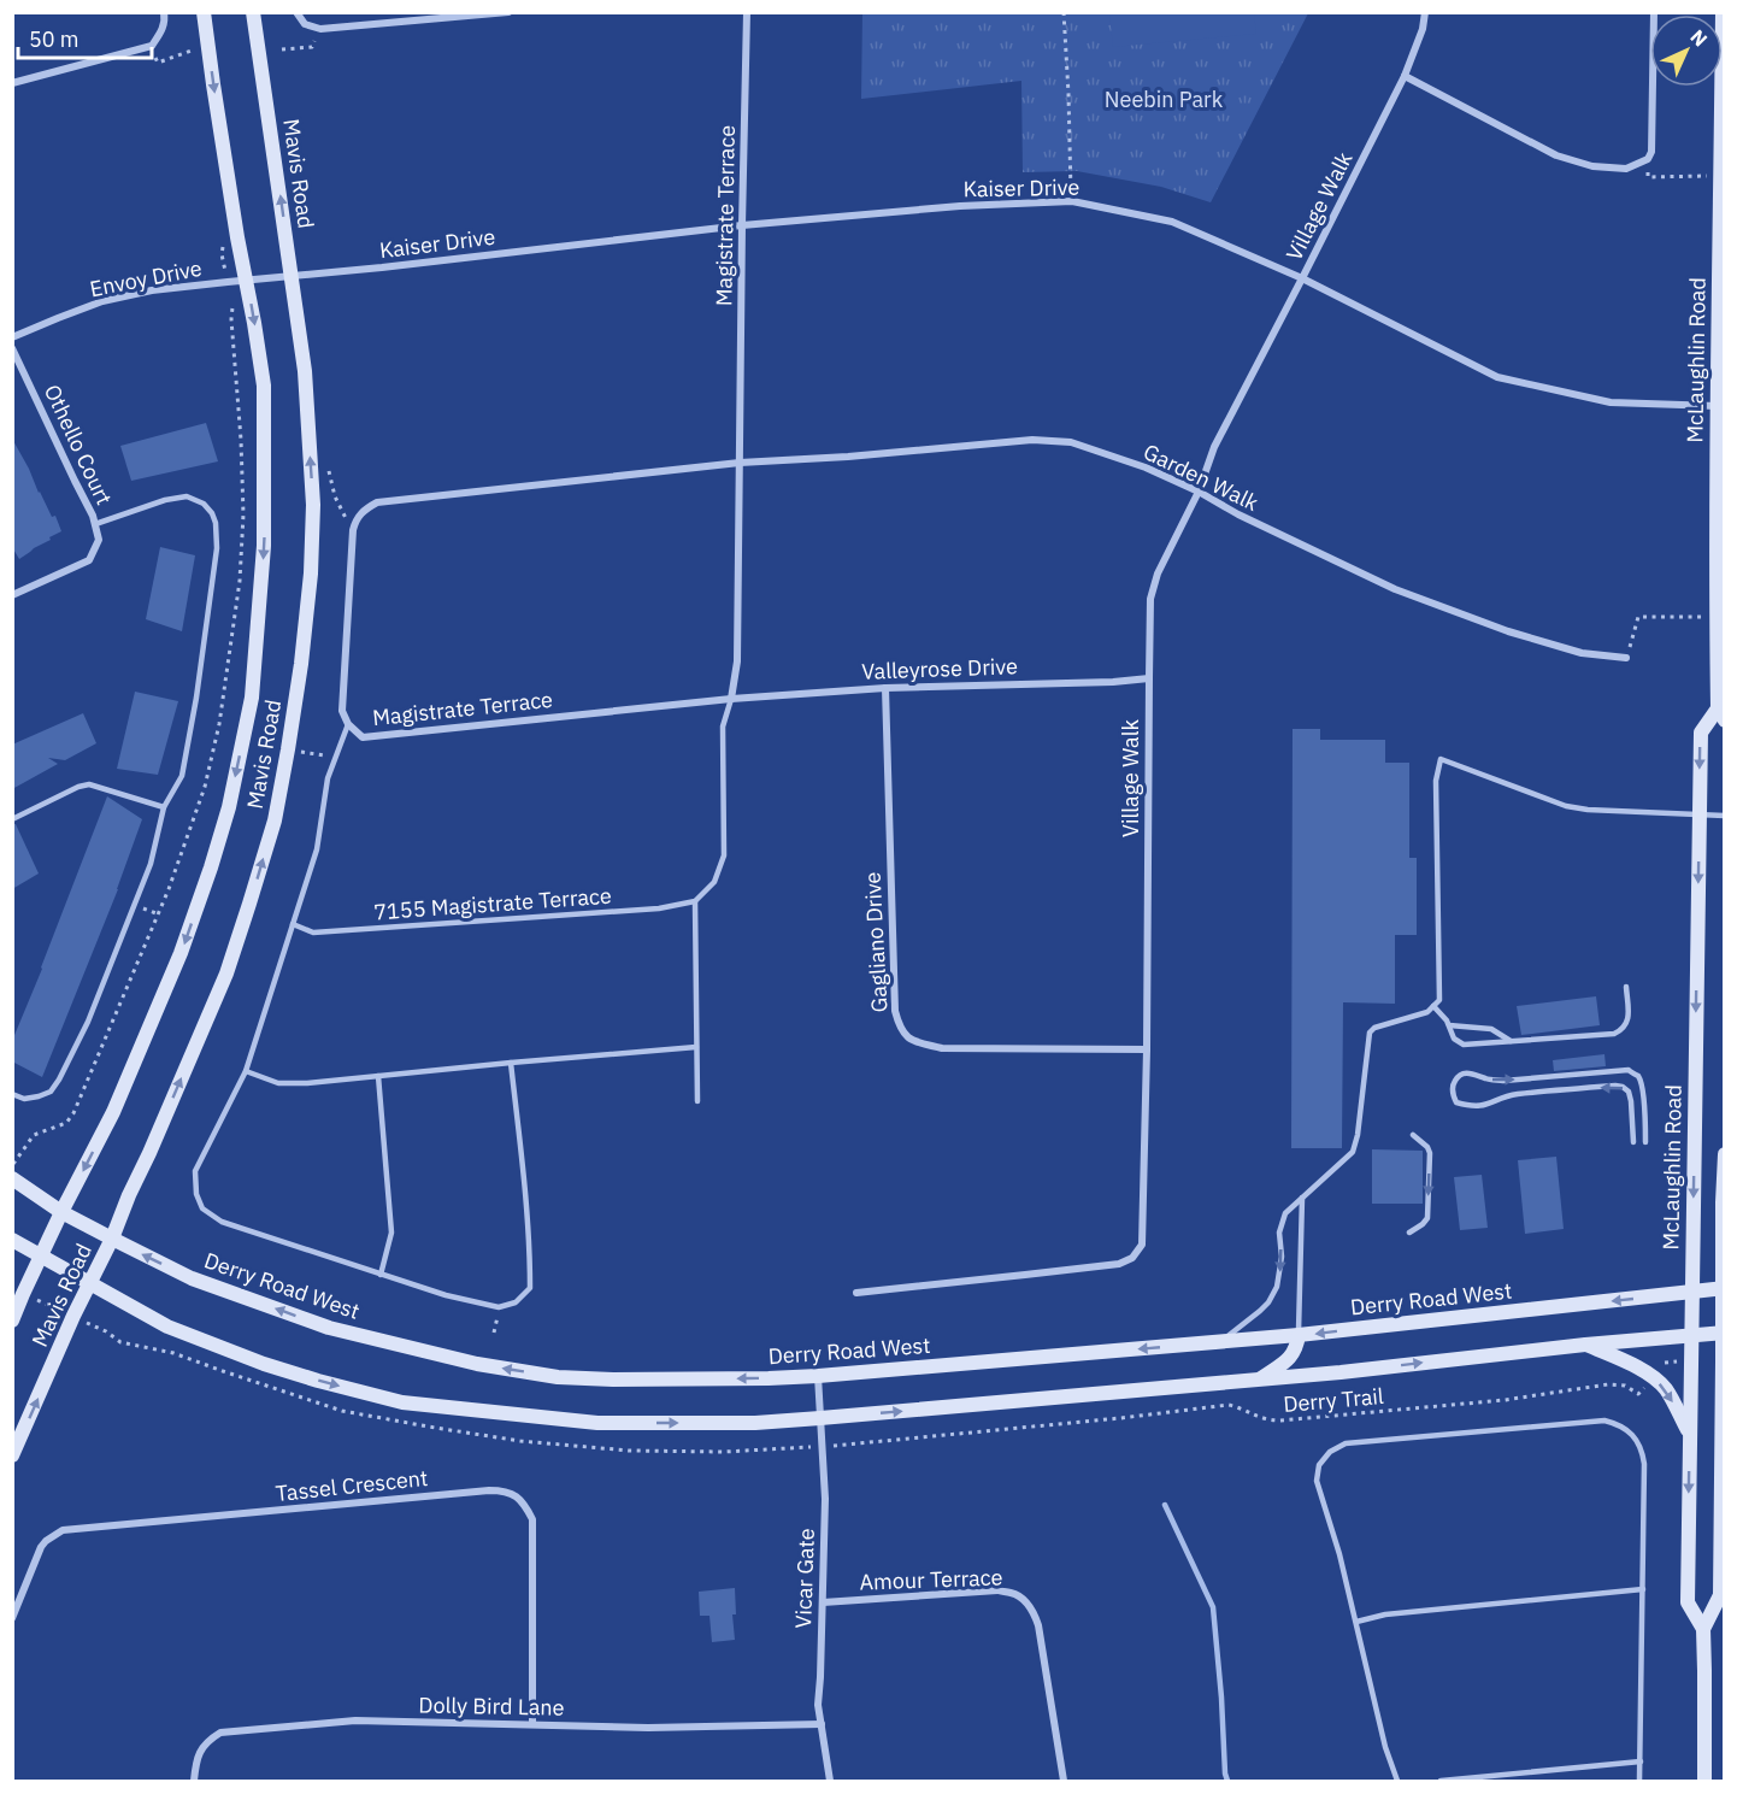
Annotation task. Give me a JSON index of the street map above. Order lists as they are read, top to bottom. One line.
{"streets":{"main road":["Mavis Road","McLaughlin Road","Derry Road West"],"street":["Kaiser Drive","Village Walk","Magistrate Terrace","Envoy Drive","Othello Court","Garden Walk","Valleyrose Drive","Gagliano Drive","Tassel Crescent","Vicar Gate","Amour Terrace","Dolly Bird Lane"],"lane":["7155 Magistrate Terrace"],"path":["Derry Trail"]},"crossings":[["Mavis Road","Kaiser Drive"],["Mavis Road","Envoy Drive"],["Mavis Road","Derry Road West"],["Kaiser Drive","Village Walk"],["Kaiser Drive","Magistrate Terrace"],["Kaiser Drive","Envoy Drive"],["Kaiser Drive","McLaughlin Road"],["Village Walk","Garden Walk"],["Village Walk","Valleyrose Drive"],["Village Walk","Gagliano Drive"],["Magistrate Terrace","Garden Walk"],["Magistrate Terrace","Valleyrose Drive"],["McLaughlin Road","Derry Road West"],["Valleyrose Drive","Gagliano Drive"],["Derry Road West","Vicar Gate"],["Tassel Crescent","Dolly Bird Lane"],["Vicar Gate","Amour Terrace"],["Vicar Gate","Dolly Bird Lane"]],"parks":["Neebin Park"],"scale_bar":"50 m","north":"top right"}
